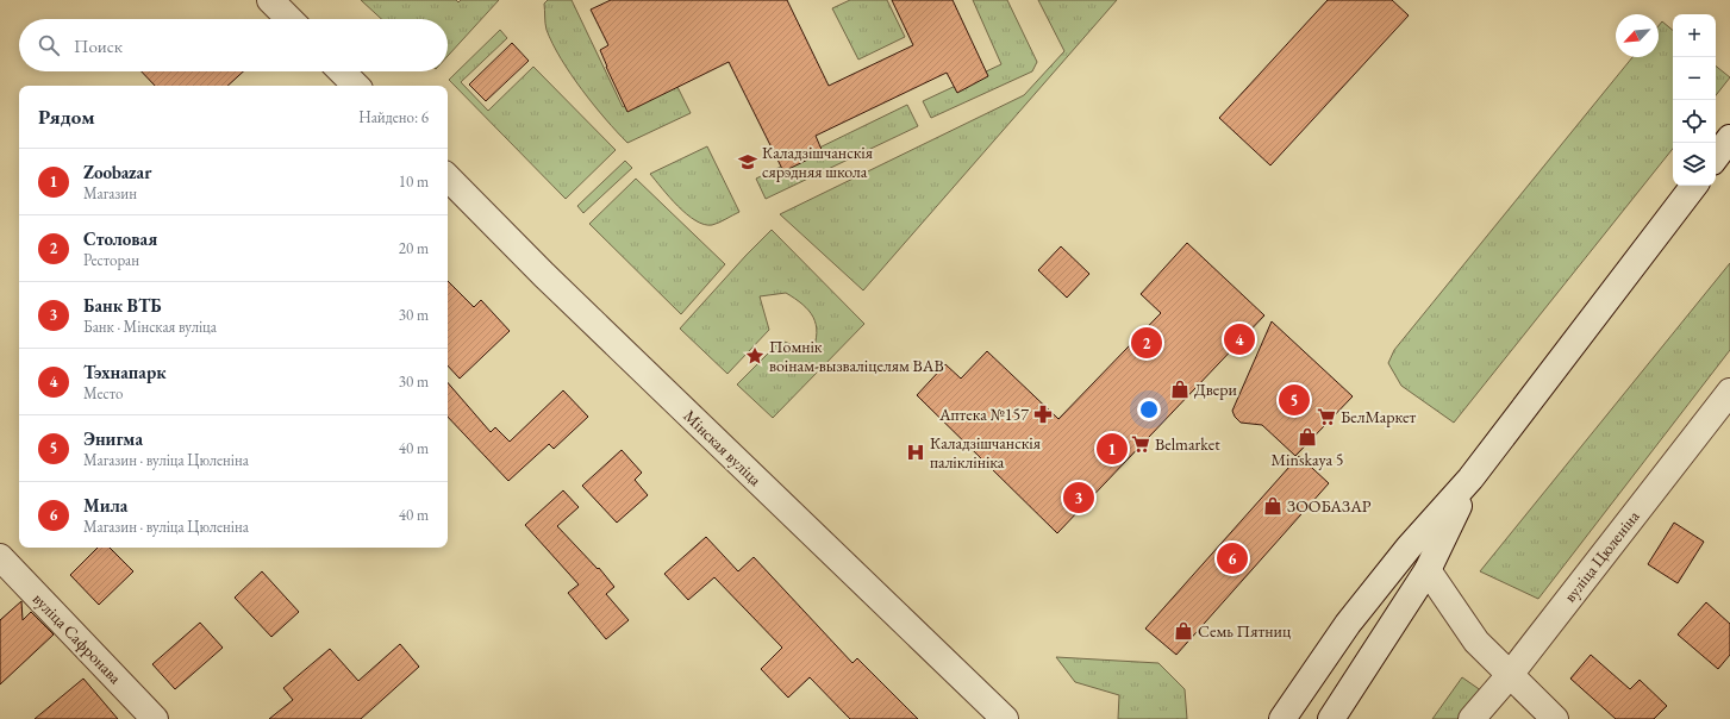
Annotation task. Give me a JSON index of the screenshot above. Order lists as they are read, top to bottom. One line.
{"streets":{"street":["Мінская вуліца","вуліца Цюленіна","вуліца Сафронава"]},"places":{"school or university":["Каладзішчанскія сярэдняя школа"],"place":["Помнік воінам-вызваліцелям ВАВ"],"shop":["Двери","Minskaya 5","ЗООБАЗАР","Семь Пятниц"],"pharmacy":["Аптека №157"],"supermarket":["БелМаркет","Belmarket"],"hospital":["Каладзішчанскія паліклініка"]},"north":"bottom left","page":{"map_buttons":["+","−"],"search":"Поиск","heading":["Рядом","Найдено: 6"],"list":[{"mark":"1","name":"Zoobazar","note":"Магазин","value":"10 m"},{"mark":"2","name":"Столовая","note":"Ресторан","value":"20 m"},{"mark":"3","name":"Банк ВТБ","note":"Банк · Мінская вуліца","value":"30 m"},{"mark":"4","name":"Тэхнапарк","note":"Место","value":"30 m"},{"mark":"5","name":"Энигма","note":"Магазин · вуліца Цюленіна","value":"40 m"},{"mark":"6","name":"Мила","note":"Магазин · вуліца Цюленіна","value":"40 m"}],"pins":["4","2","5","1","3","6"]}}
